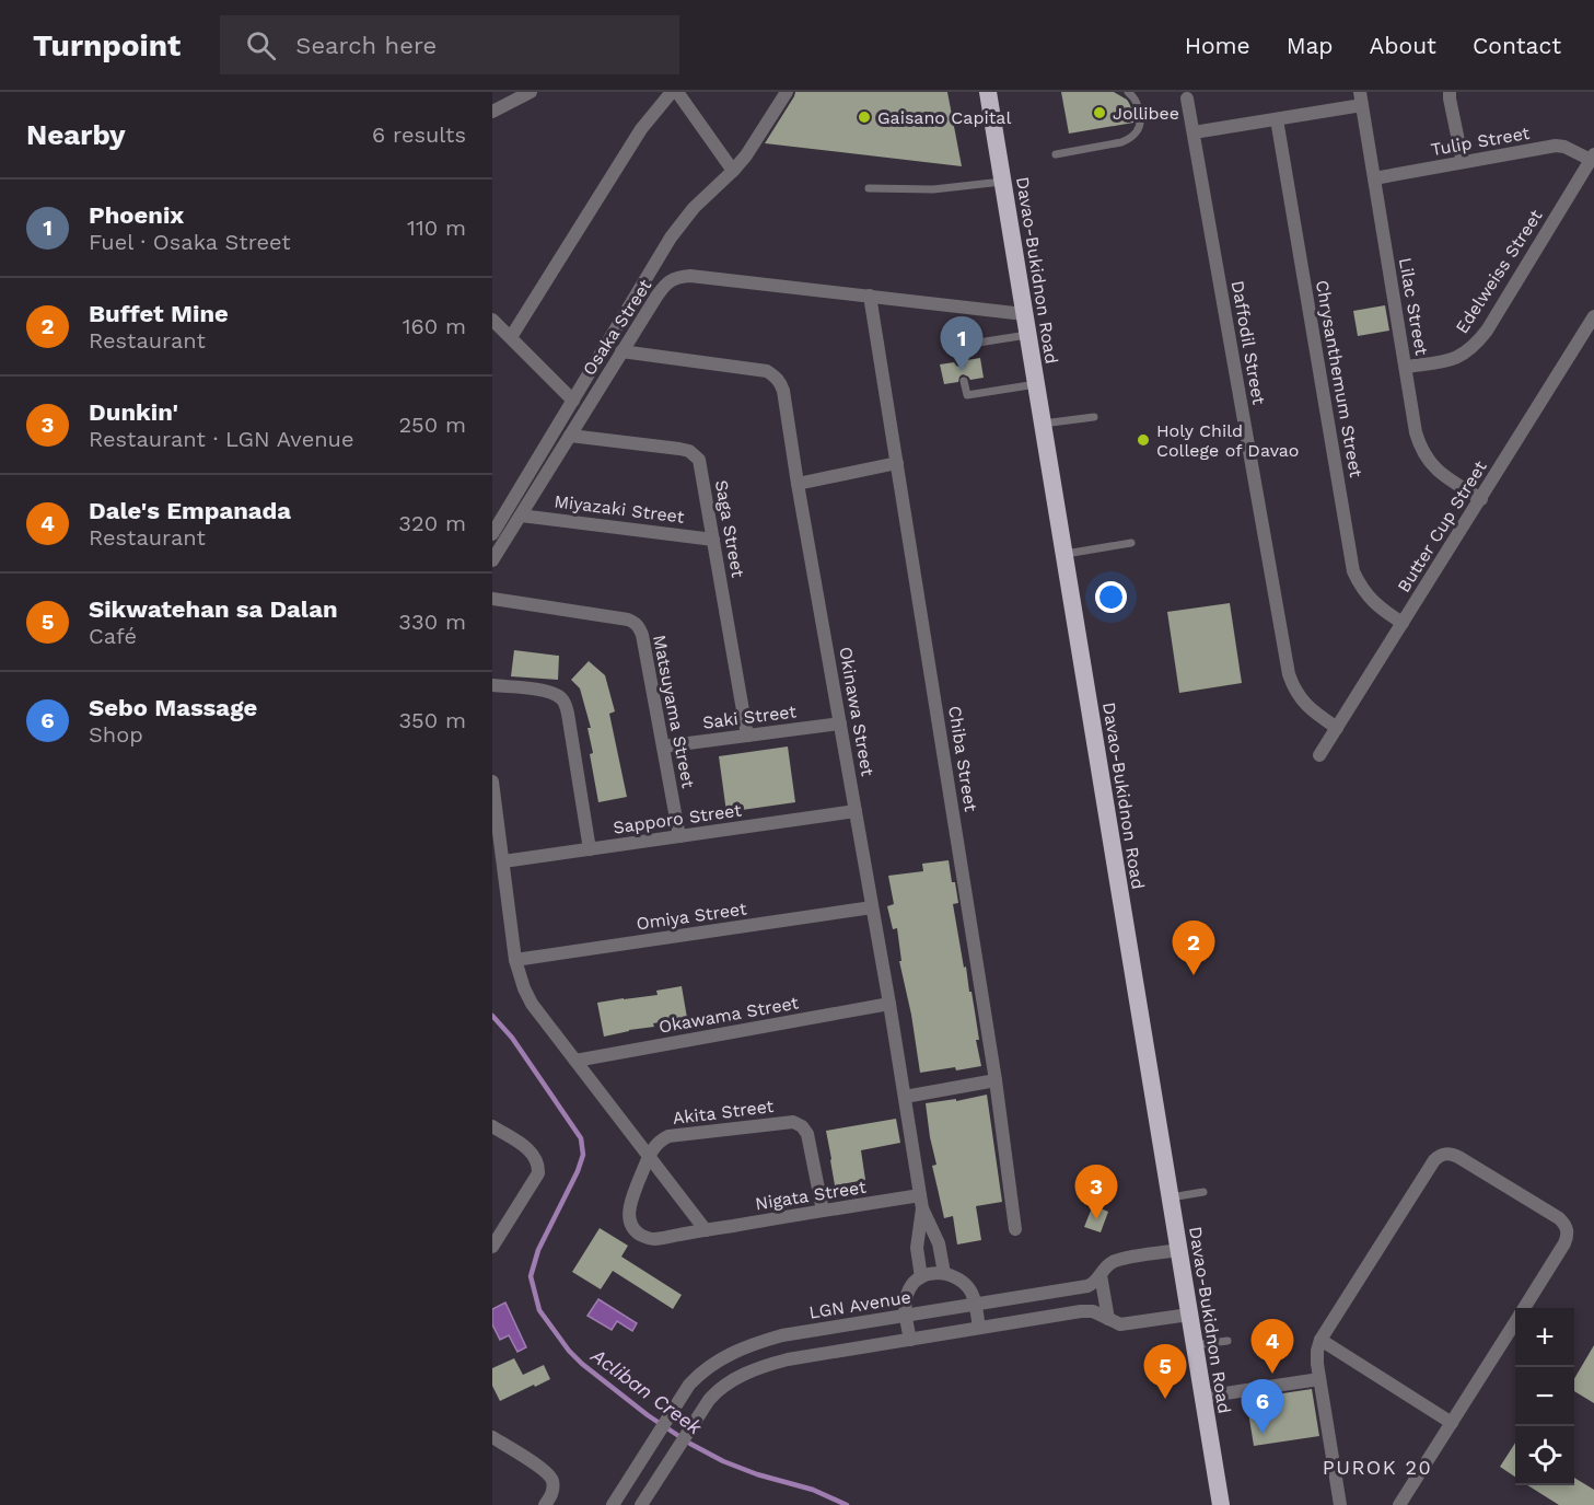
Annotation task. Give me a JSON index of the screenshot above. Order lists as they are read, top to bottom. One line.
{"streets":{"highway":["Davao-Bukidnon Road"],"street":["Tulip Street","Edelweiss Street","Lilac Street","Osaka Street","Daffodil Street","Chrysanthemum Street","Miyazaki Street","Butter Cup Street","Saga Street","Matsuyama Street","Okinawa Street","Saki Street","Chiba Street","Sapporo Street","Omiya Street","Okawama Street","Akita Street","Nigata Street","LGN Avenue"]},"crossings":[["Tulip Street","Edelweiss Street"],["Tulip Street","Lilac Street"],["Davao-Bukidnon Road","Osaka Street"],["Davao-Bukidnon Road","LGN Avenue"],["Edelweiss Street","Lilac Street"],["Lilac Street","Butter Cup Street"],["Osaka Street","Miyazaki Street"],["Osaka Street","Saga Street"],["Osaka Street","Okinawa Street"],["Osaka Street","Chiba Street"],["Daffodil Street","Butter Cup Street"],["Chrysanthemum Street","Butter Cup Street"],["Miyazaki Street","Saga Street"],["Saga Street","Saki Street"],["Matsuyama Street","Saki Street"],["Matsuyama Street","Sapporo Street"],["Okinawa Street","Saki Street"],["Okinawa Street","Sapporo Street"],["Okinawa Street","Omiya Street"],["Okinawa Street","Okawama Street"],["Okinawa Street","Nigata Street"],["Akita Street","Nigata Street"]],"districts":["PUROK 20"],"water":["Acliban Creek"],"places":["Jollibee","Gaisano Capital","Holy Child College of Davao"],"page":{"header":"Turnpoint","search":"Search here","nav":["Home","Map","About","Contact"],"heading":["Nearby","6 results"],"list":[{"mark":"1","name":"Phoenix","note":"Fuel · Osaka Street","value":"110 m"},{"mark":"2","name":"Buffet Mine","note":"Restaurant","value":"160 m"},{"mark":"3","name":"Dunkin'","note":"Restaurant · LGN Avenue","value":"250 m"},{"mark":"4","name":"Dale's Empanada","note":"Restaurant","value":"320 m"},{"mark":"5","name":"Sikwatehan sa Dalan","note":"Café","value":"330 m"},{"mark":"6","name":"Sebo Massage","note":"Shop","value":"350 m"}],"pins":["1","2","3","4","5","6"],"map_buttons":["+","−"]}}
